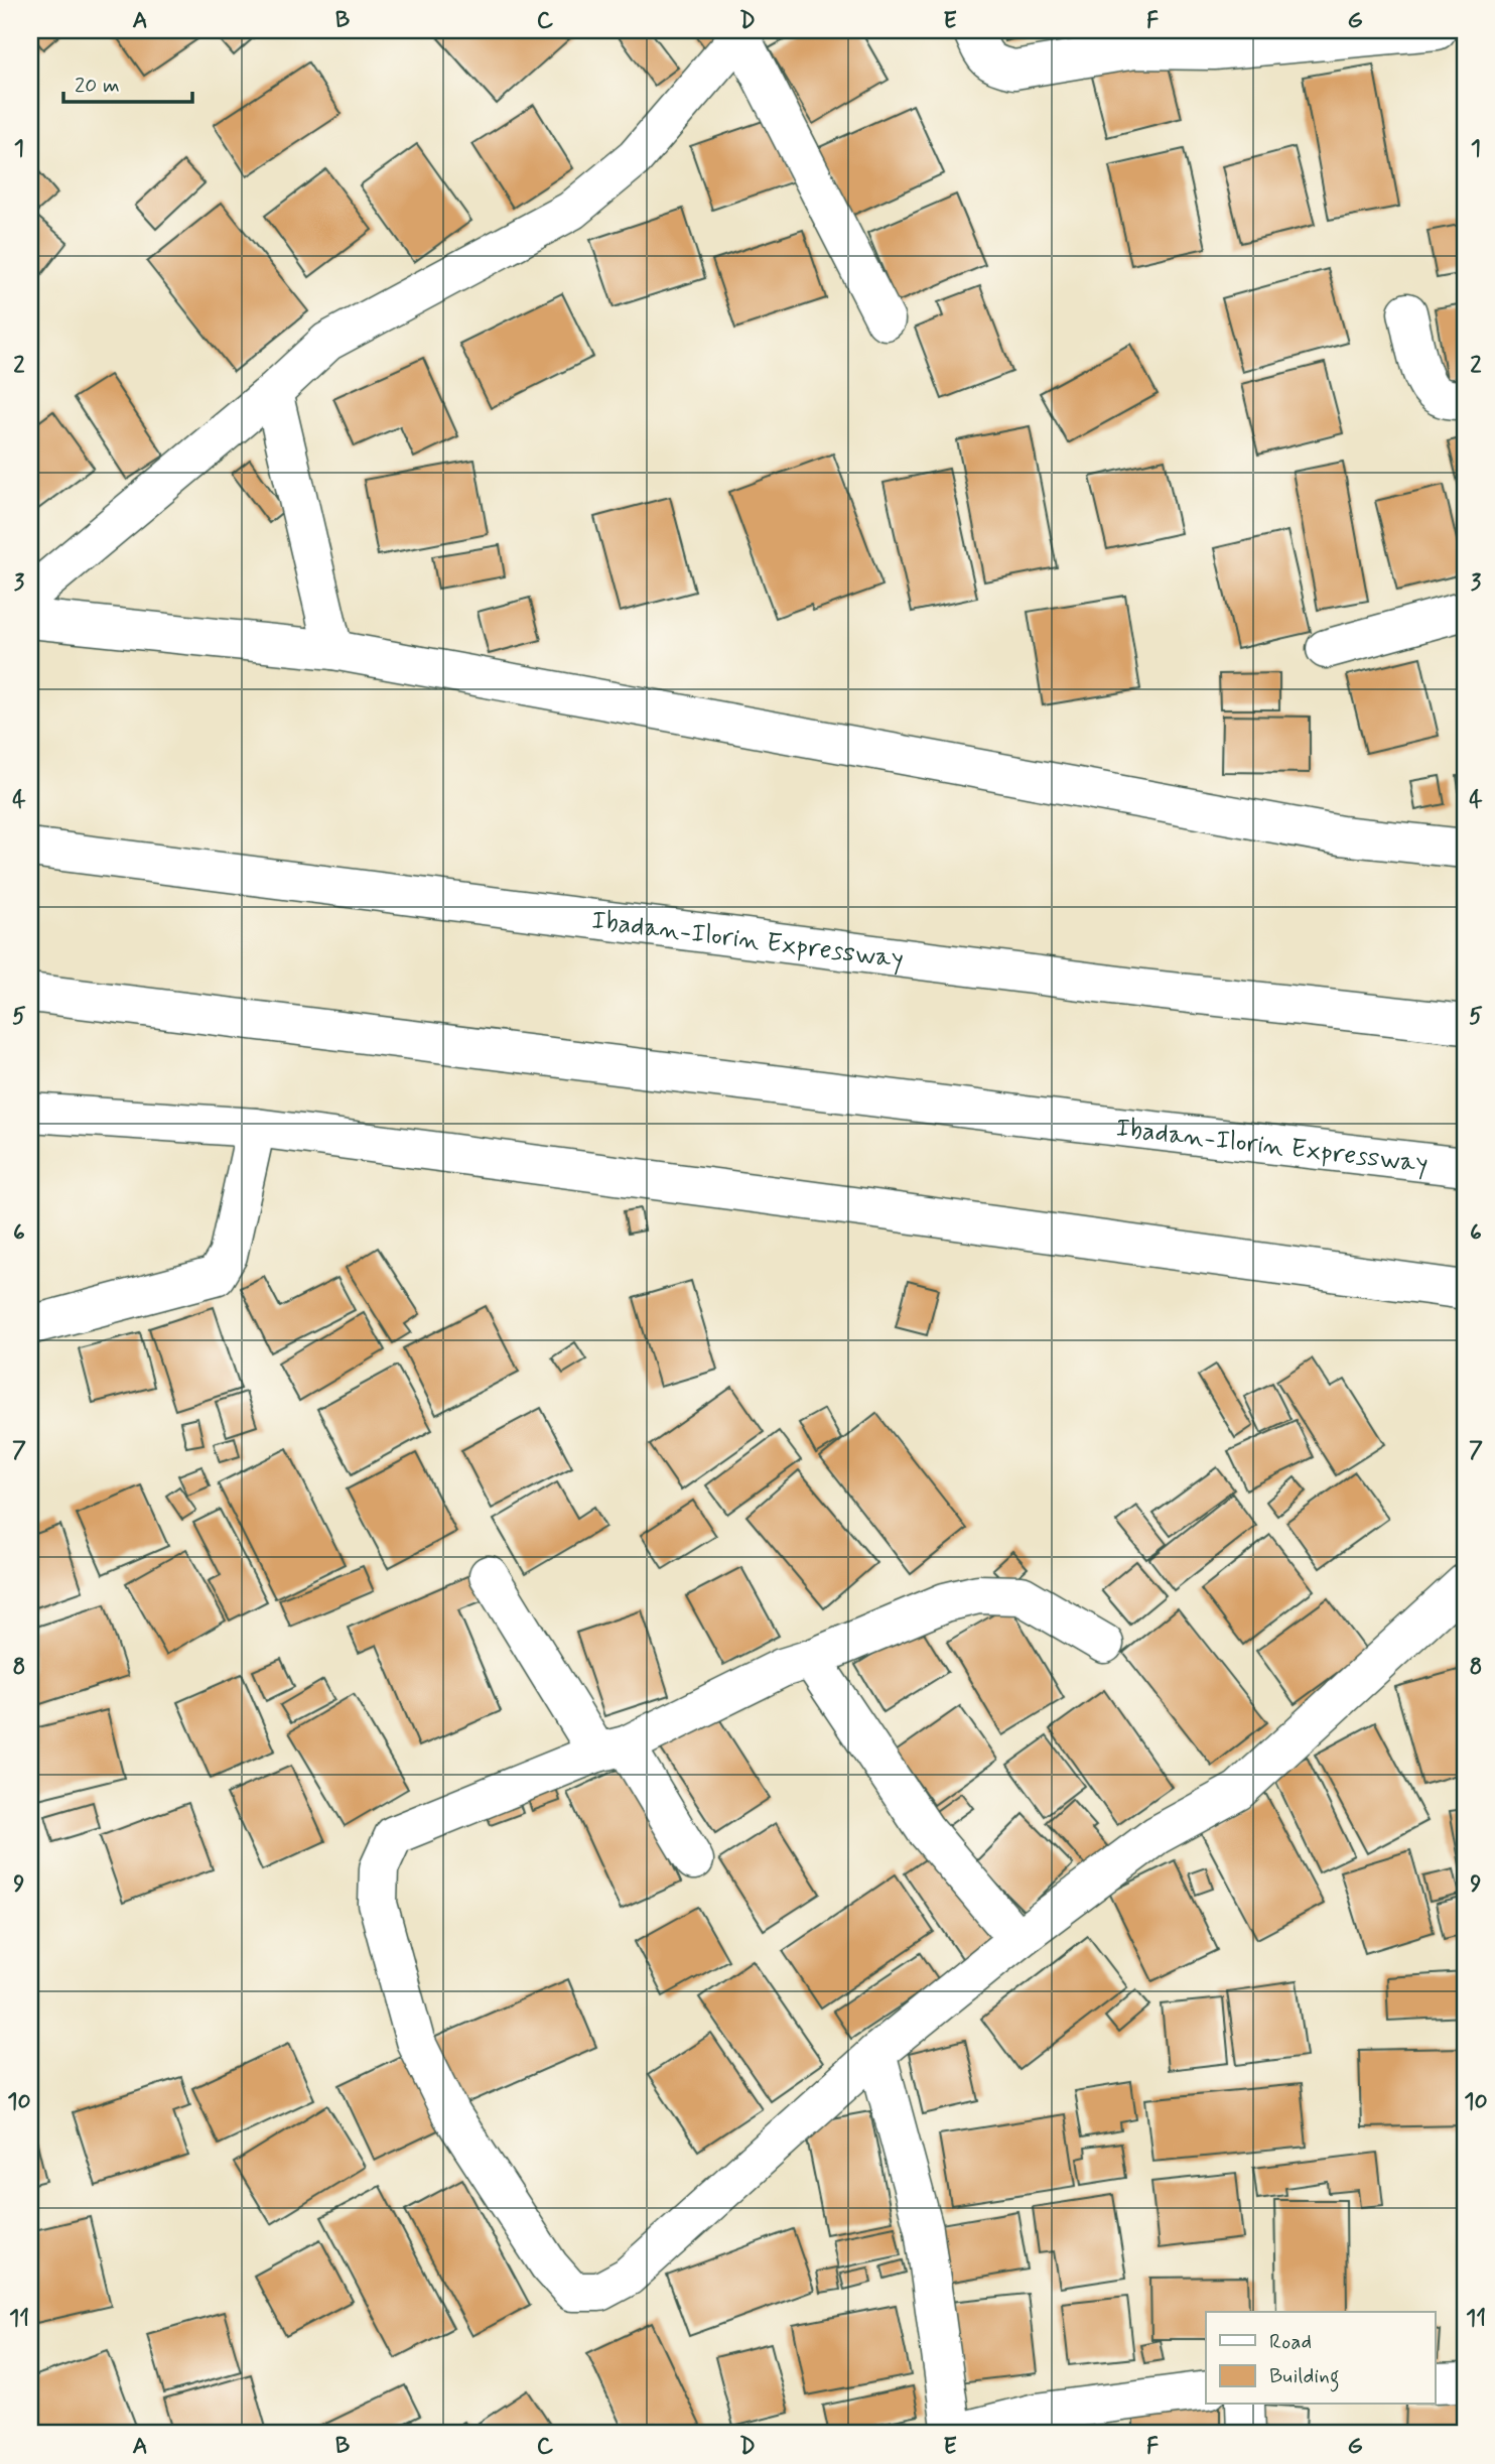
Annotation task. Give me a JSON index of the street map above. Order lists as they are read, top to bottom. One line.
{"streets":{"main road":["Ibadan-Ilorin Expressway"]},"legend":["Road","Building"],"scale_bar":"20 m","grid":{"columns":["A","B","C","D","E","F","G"],"rows":["1","2","3","4","5","6","7","8","9","10","11"]}}
